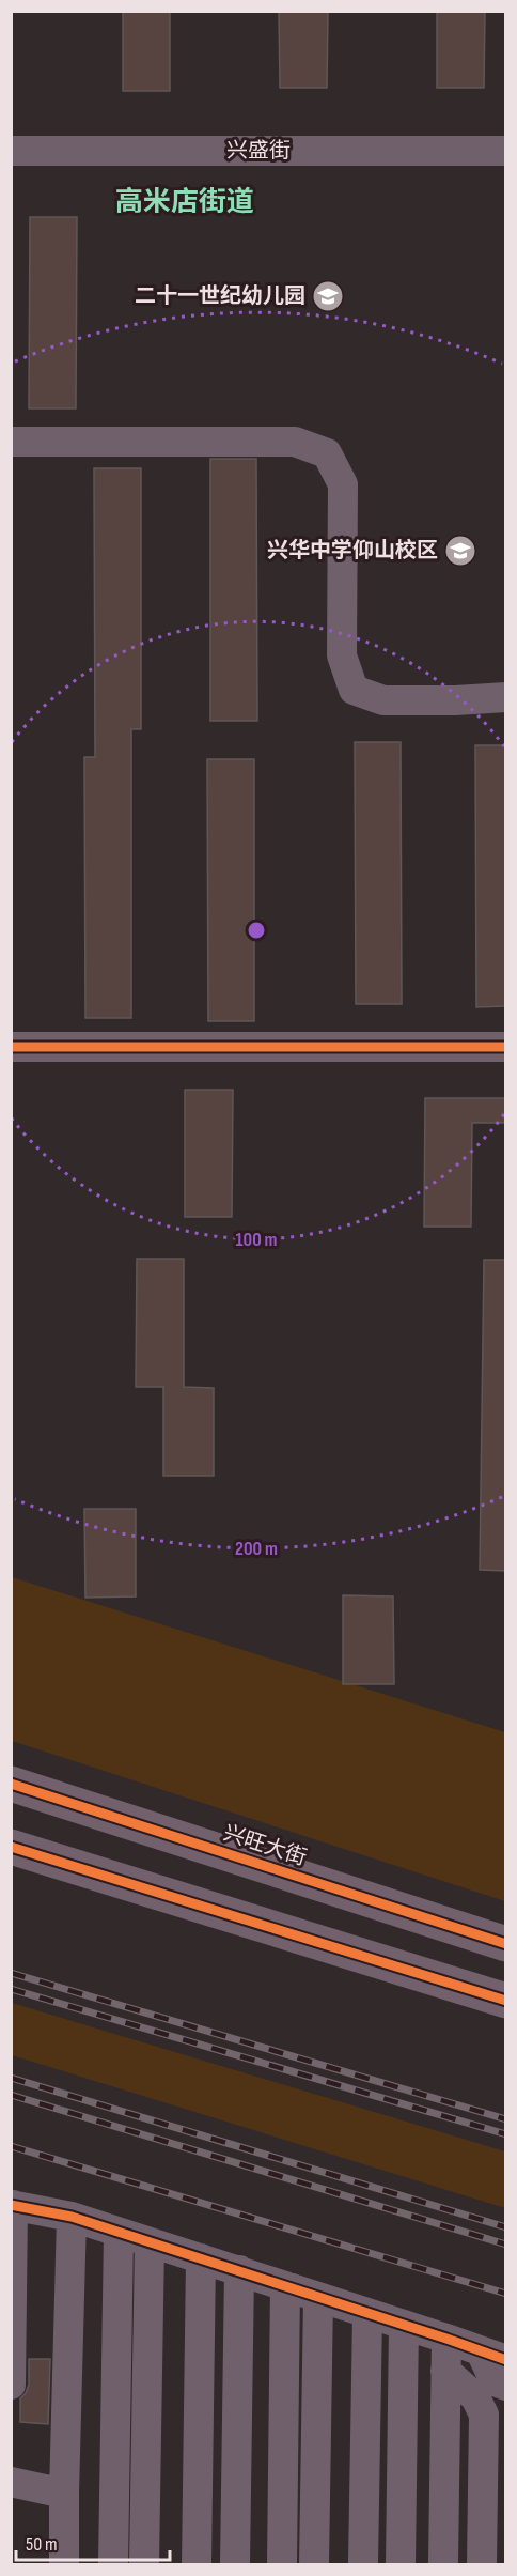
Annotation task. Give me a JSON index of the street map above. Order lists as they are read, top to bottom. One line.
{"streets":{"main road":["兴旺大街"],"street":["兴盛街"]},"districts":["高米店街道"],"places":{"school or university":["二十一世纪幼儿园","兴华中学仰山校区"]},"scale_bar":"50 m","rings":["100 m","200 m"]}
